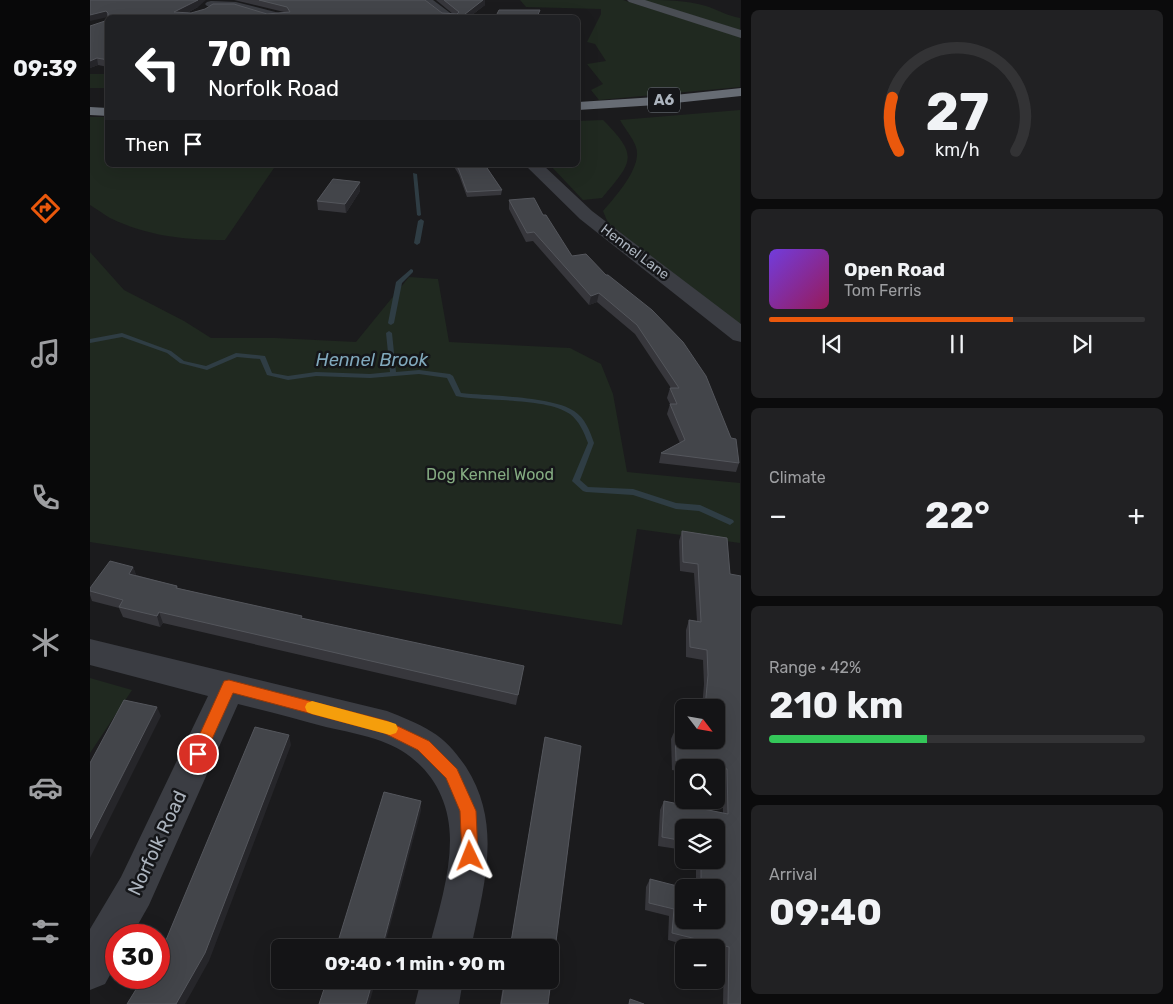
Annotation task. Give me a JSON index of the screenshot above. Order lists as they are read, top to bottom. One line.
{"streets":{"highway":["A6"],"street":["Hennel Lane","Norfolk Road"]},"water":["Hennel Brook"],"parks":["Dog Kennel Wood"],"north":"bottom right","page":{"tabs":"09:39","turn":["70 m","Norfolk Road"],"then":"Then","song":["Open Road","Tom Ferris"],"tile":["Climate",["Range · 42%","210 km"],["Arrival","09:40"]],"heat":["−","22°","+"],"map_buttons":["+","−"],"limit":"30","trip":"09:40 · 1 min · 90 m","gauge":["27","km/h"]}}
